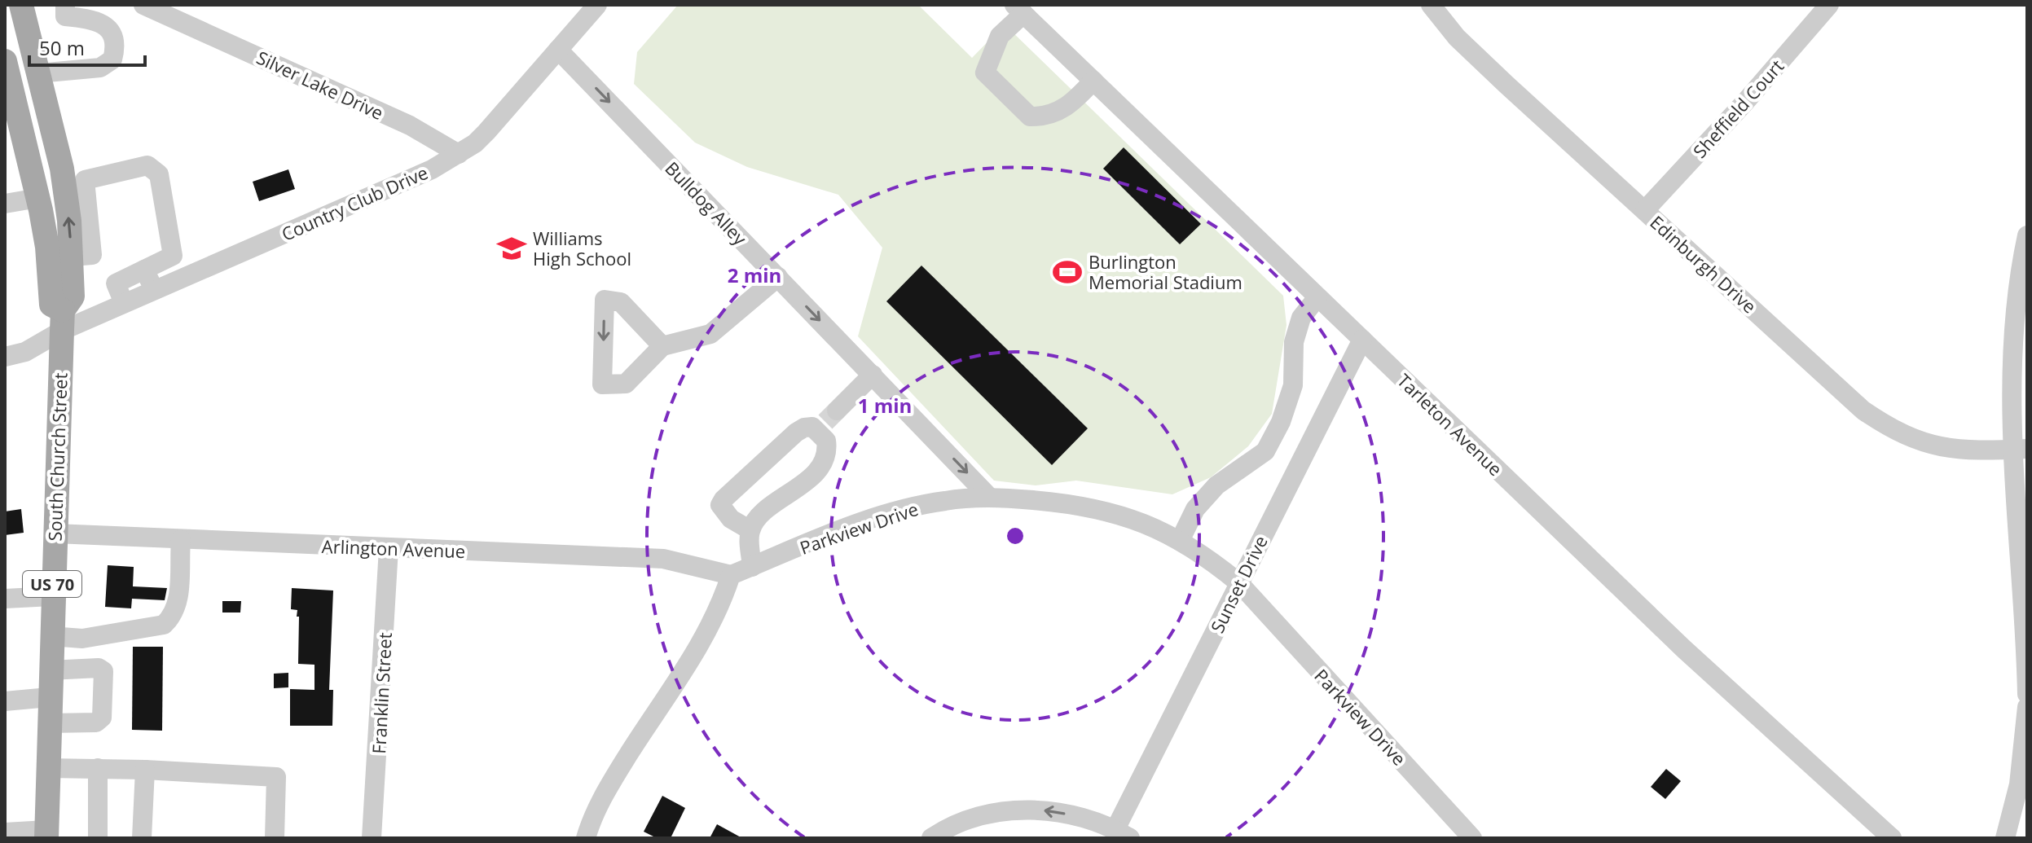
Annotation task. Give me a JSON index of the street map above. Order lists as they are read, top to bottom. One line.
{"streets":{"main road":["South Church Street","US 70"],"street":["Silver Lake Drive","Sheffield Court","Country Club Drive","Bulldog Alley","Edinburgh Drive","Tarleton Avenue","Parkview Drive","Arlington Avenue","Sunset Drive","Franklin Street"]},"crossings":[["Silver Lake Drive","Country Club Drive"],["Sheffield Court","Edinburgh Drive"],["Country Club Drive","Bulldog Alley"],["Country Club Drive","South Church Street"],["Bulldog Alley","Parkview Drive"],["Tarleton Avenue","Sunset Drive"],["South Church Street","Arlington Avenue"],["Parkview Drive","Arlington Avenue"],["Parkview Drive","Sunset Drive"],["Arlington Avenue","Franklin Street"]],"one_way":["Bulldog Alley"],"places":{"school or university":["Williams High School"],"sports":["Burlington Memorial Stadium"]},"scale_bar":"50 m","rings":["2 min","1 min"]}
